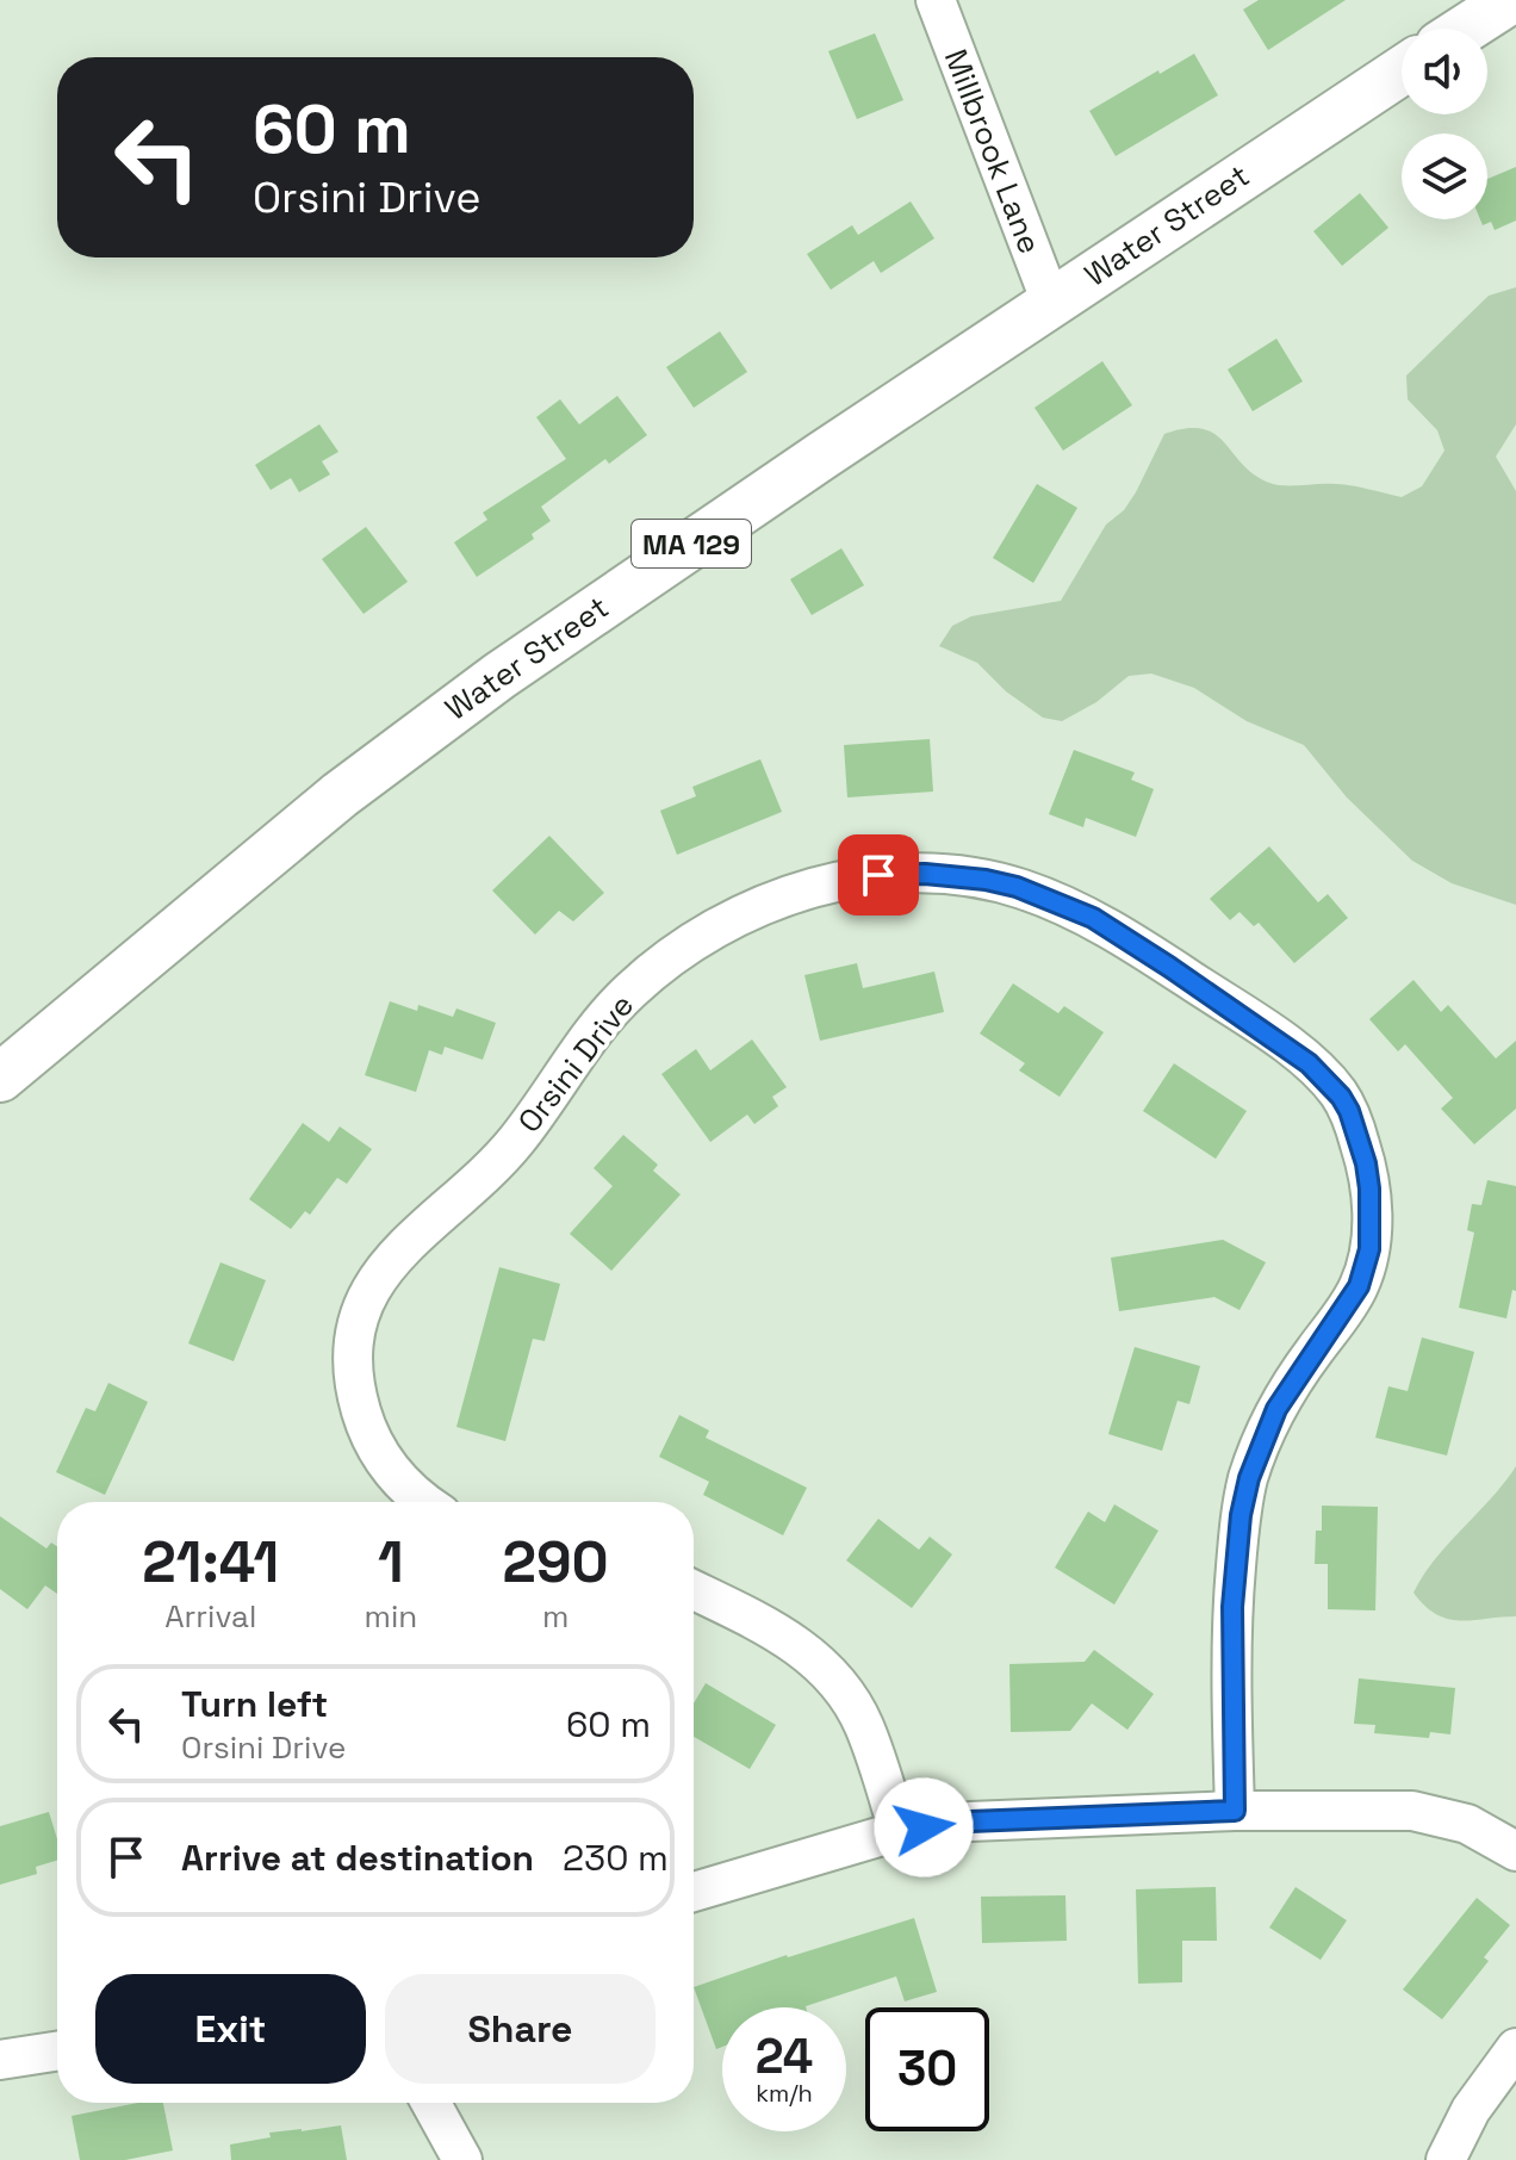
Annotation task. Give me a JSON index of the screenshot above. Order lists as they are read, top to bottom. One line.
{"streets":{"main road":["Water Street","MA 129"],"street":["Millbrook Lane","Orsini Drive"]},"crossings":[["Millbrook Lane","Water Street"]],"page":{"turn":["60 m","Orsini Drive"],"eta":["21:41","Arrival","1","min","290","m"],"list":[{"name":"Turn left","note":"Orsini Drive","value":"60 m"},{"name":"Arrive at destination","value":"230 m"}],"buttons":["Exit","Share"],"speed":"24 km/h","limit":"30"}}
